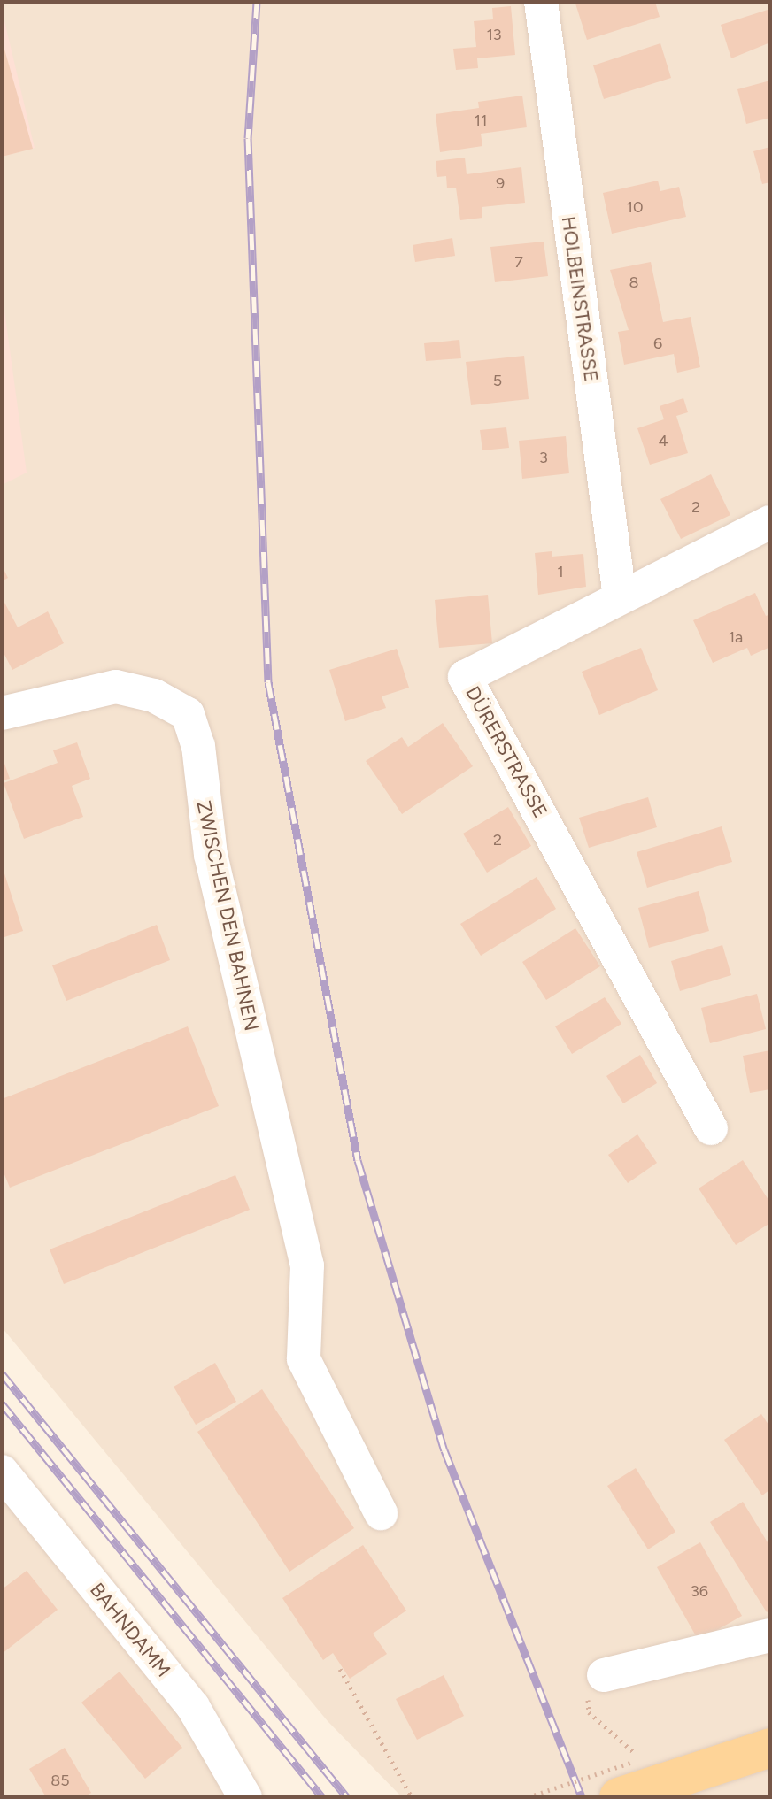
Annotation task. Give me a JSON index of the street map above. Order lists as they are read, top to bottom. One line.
{"streets":{"street":["HOLBEINSTRASSE","DÜRERSTRASSE","ZWISCHEN DEN BAHNEN","BAHNDAMM"]},"crossings":[["HOLBEINSTRASSE","DÜRERSTRASSE"]],"house_numbers":["13","11","9","10","7","8","6","5","4","3","2","1","1a","2","36","85"]}
